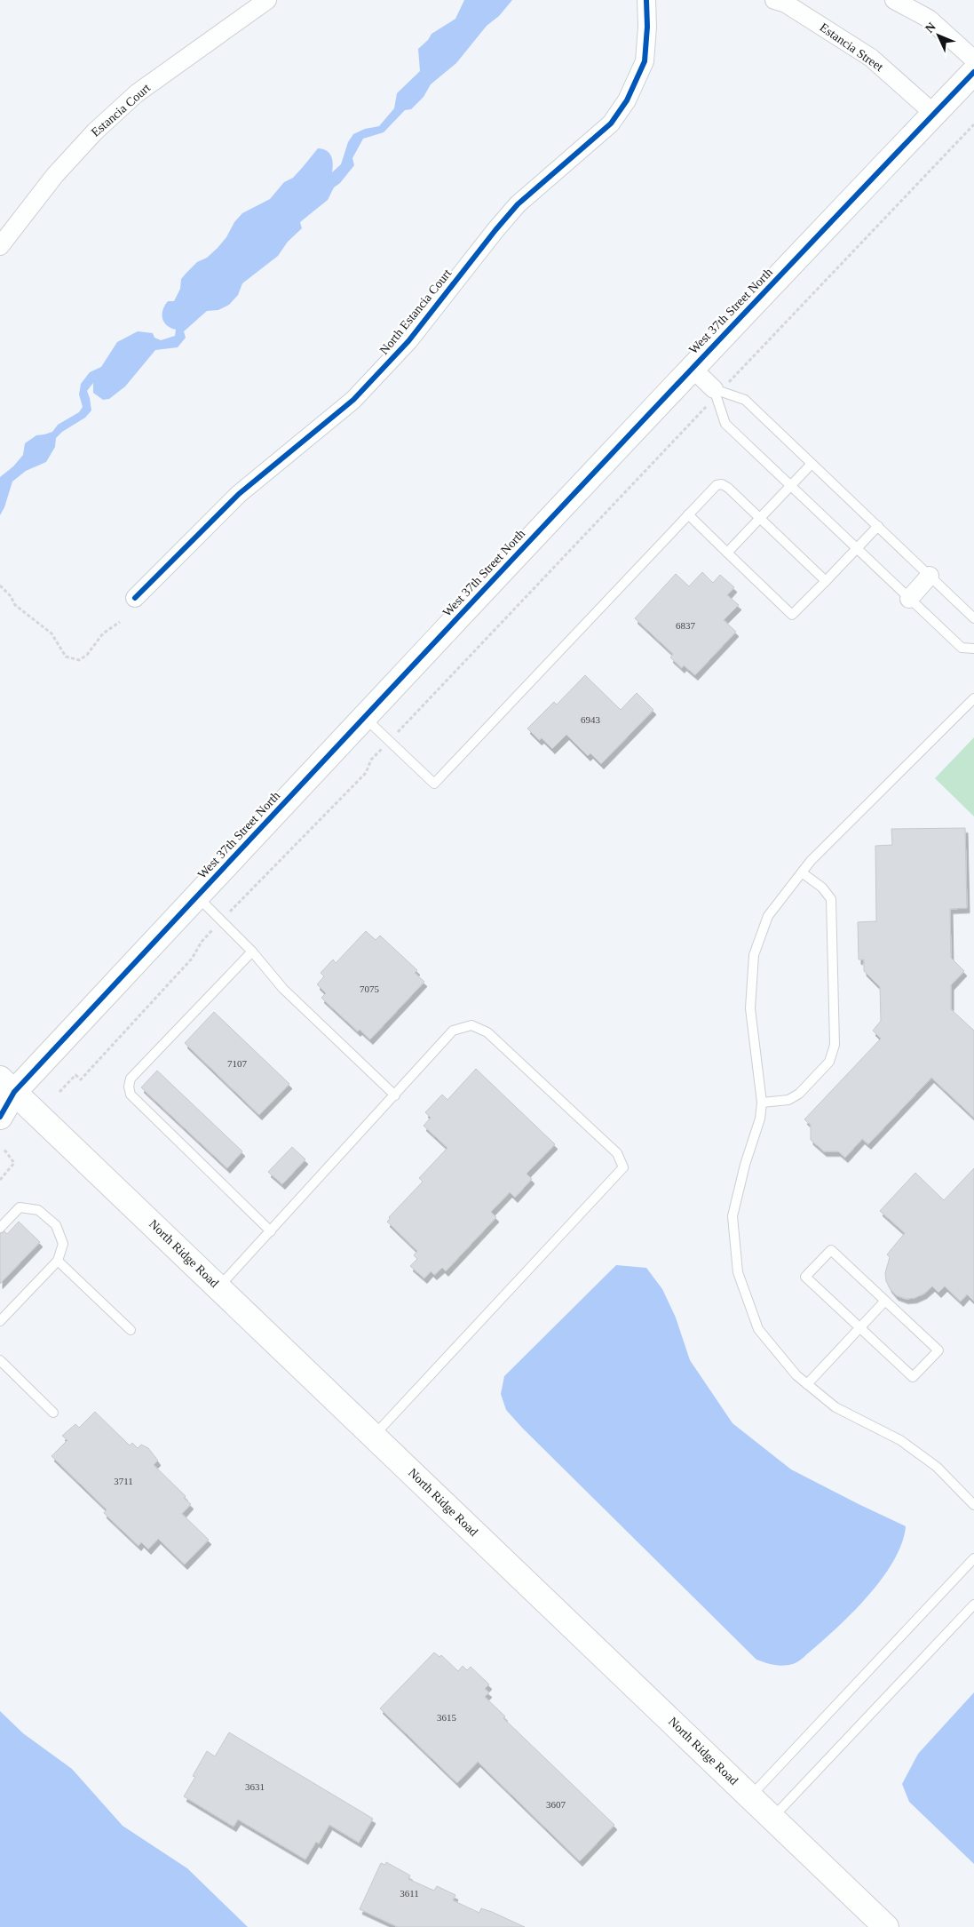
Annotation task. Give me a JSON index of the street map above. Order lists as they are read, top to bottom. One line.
{"streets":{"street":["Estancia Street","Estancia Court","West 37th Street North","North Estancia Court","North Ridge Road"]},"crossings":[["Estancia Street","West 37th Street North"],["West 37th Street North","North Ridge Road"]],"house_numbers":["6837","6943","7075","7107","3711","3615","3631","3607","3611"],"north":"top left"}
